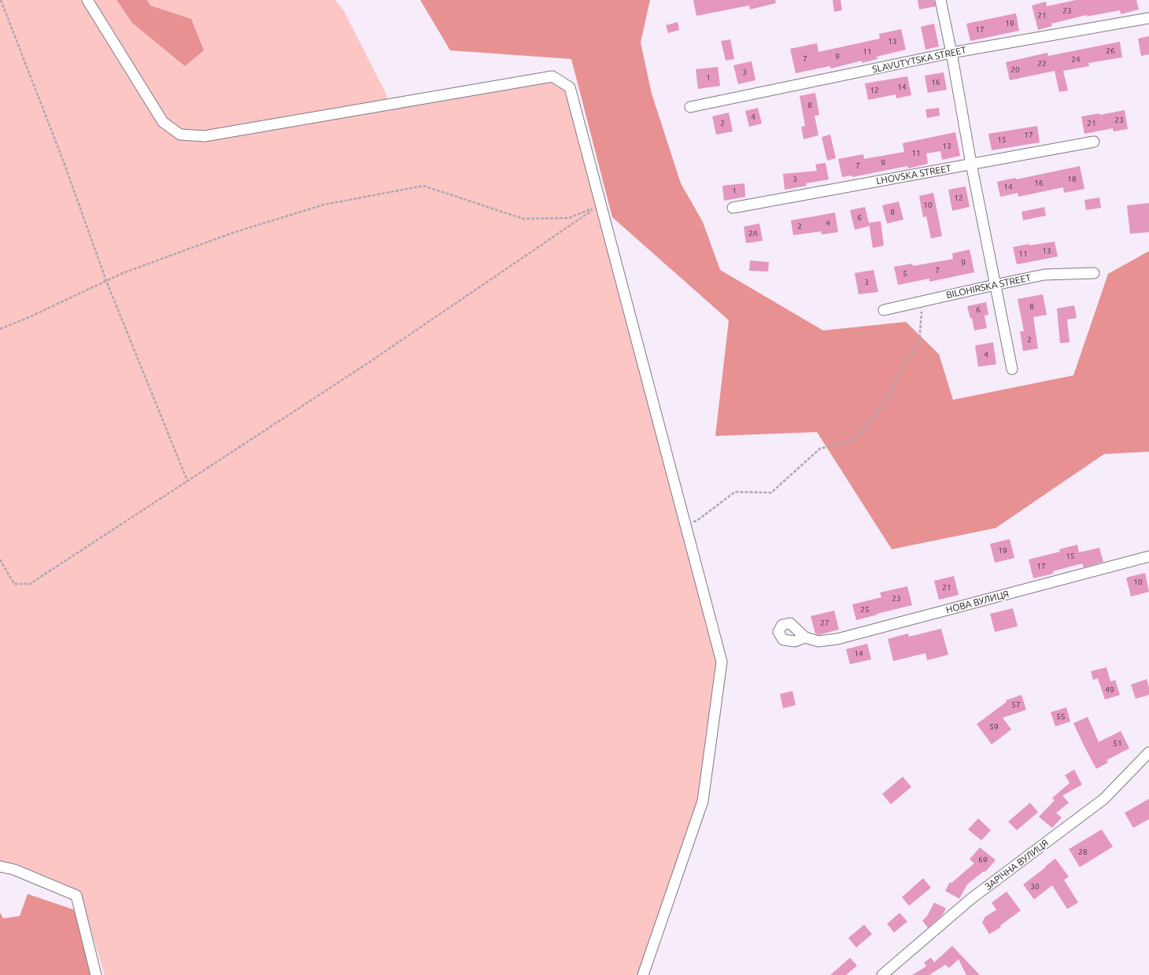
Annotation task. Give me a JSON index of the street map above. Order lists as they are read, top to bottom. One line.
{"streets":{"street":["SLAVUTYTSKA STREET","LHOVSKA STREET","BILOHIRSKA STREET","НОВА ВУЛИЦЯ","ЗАРІЧНА ВУЛИЦЯ"]},"house_numbers":["23","21","19","17","13","26","11","9","7","24","22","20","3","1","16","14","12","8","4","23","2","21","17","15","13","11","9","7","3","18","16","14","1","12","10","8","6","4","2","2А","13","11","9","7","5","3","8","6","2","4","19","15","17","10","21","23","25","27","14","49","57","55","59","51","28","69","30"]}
